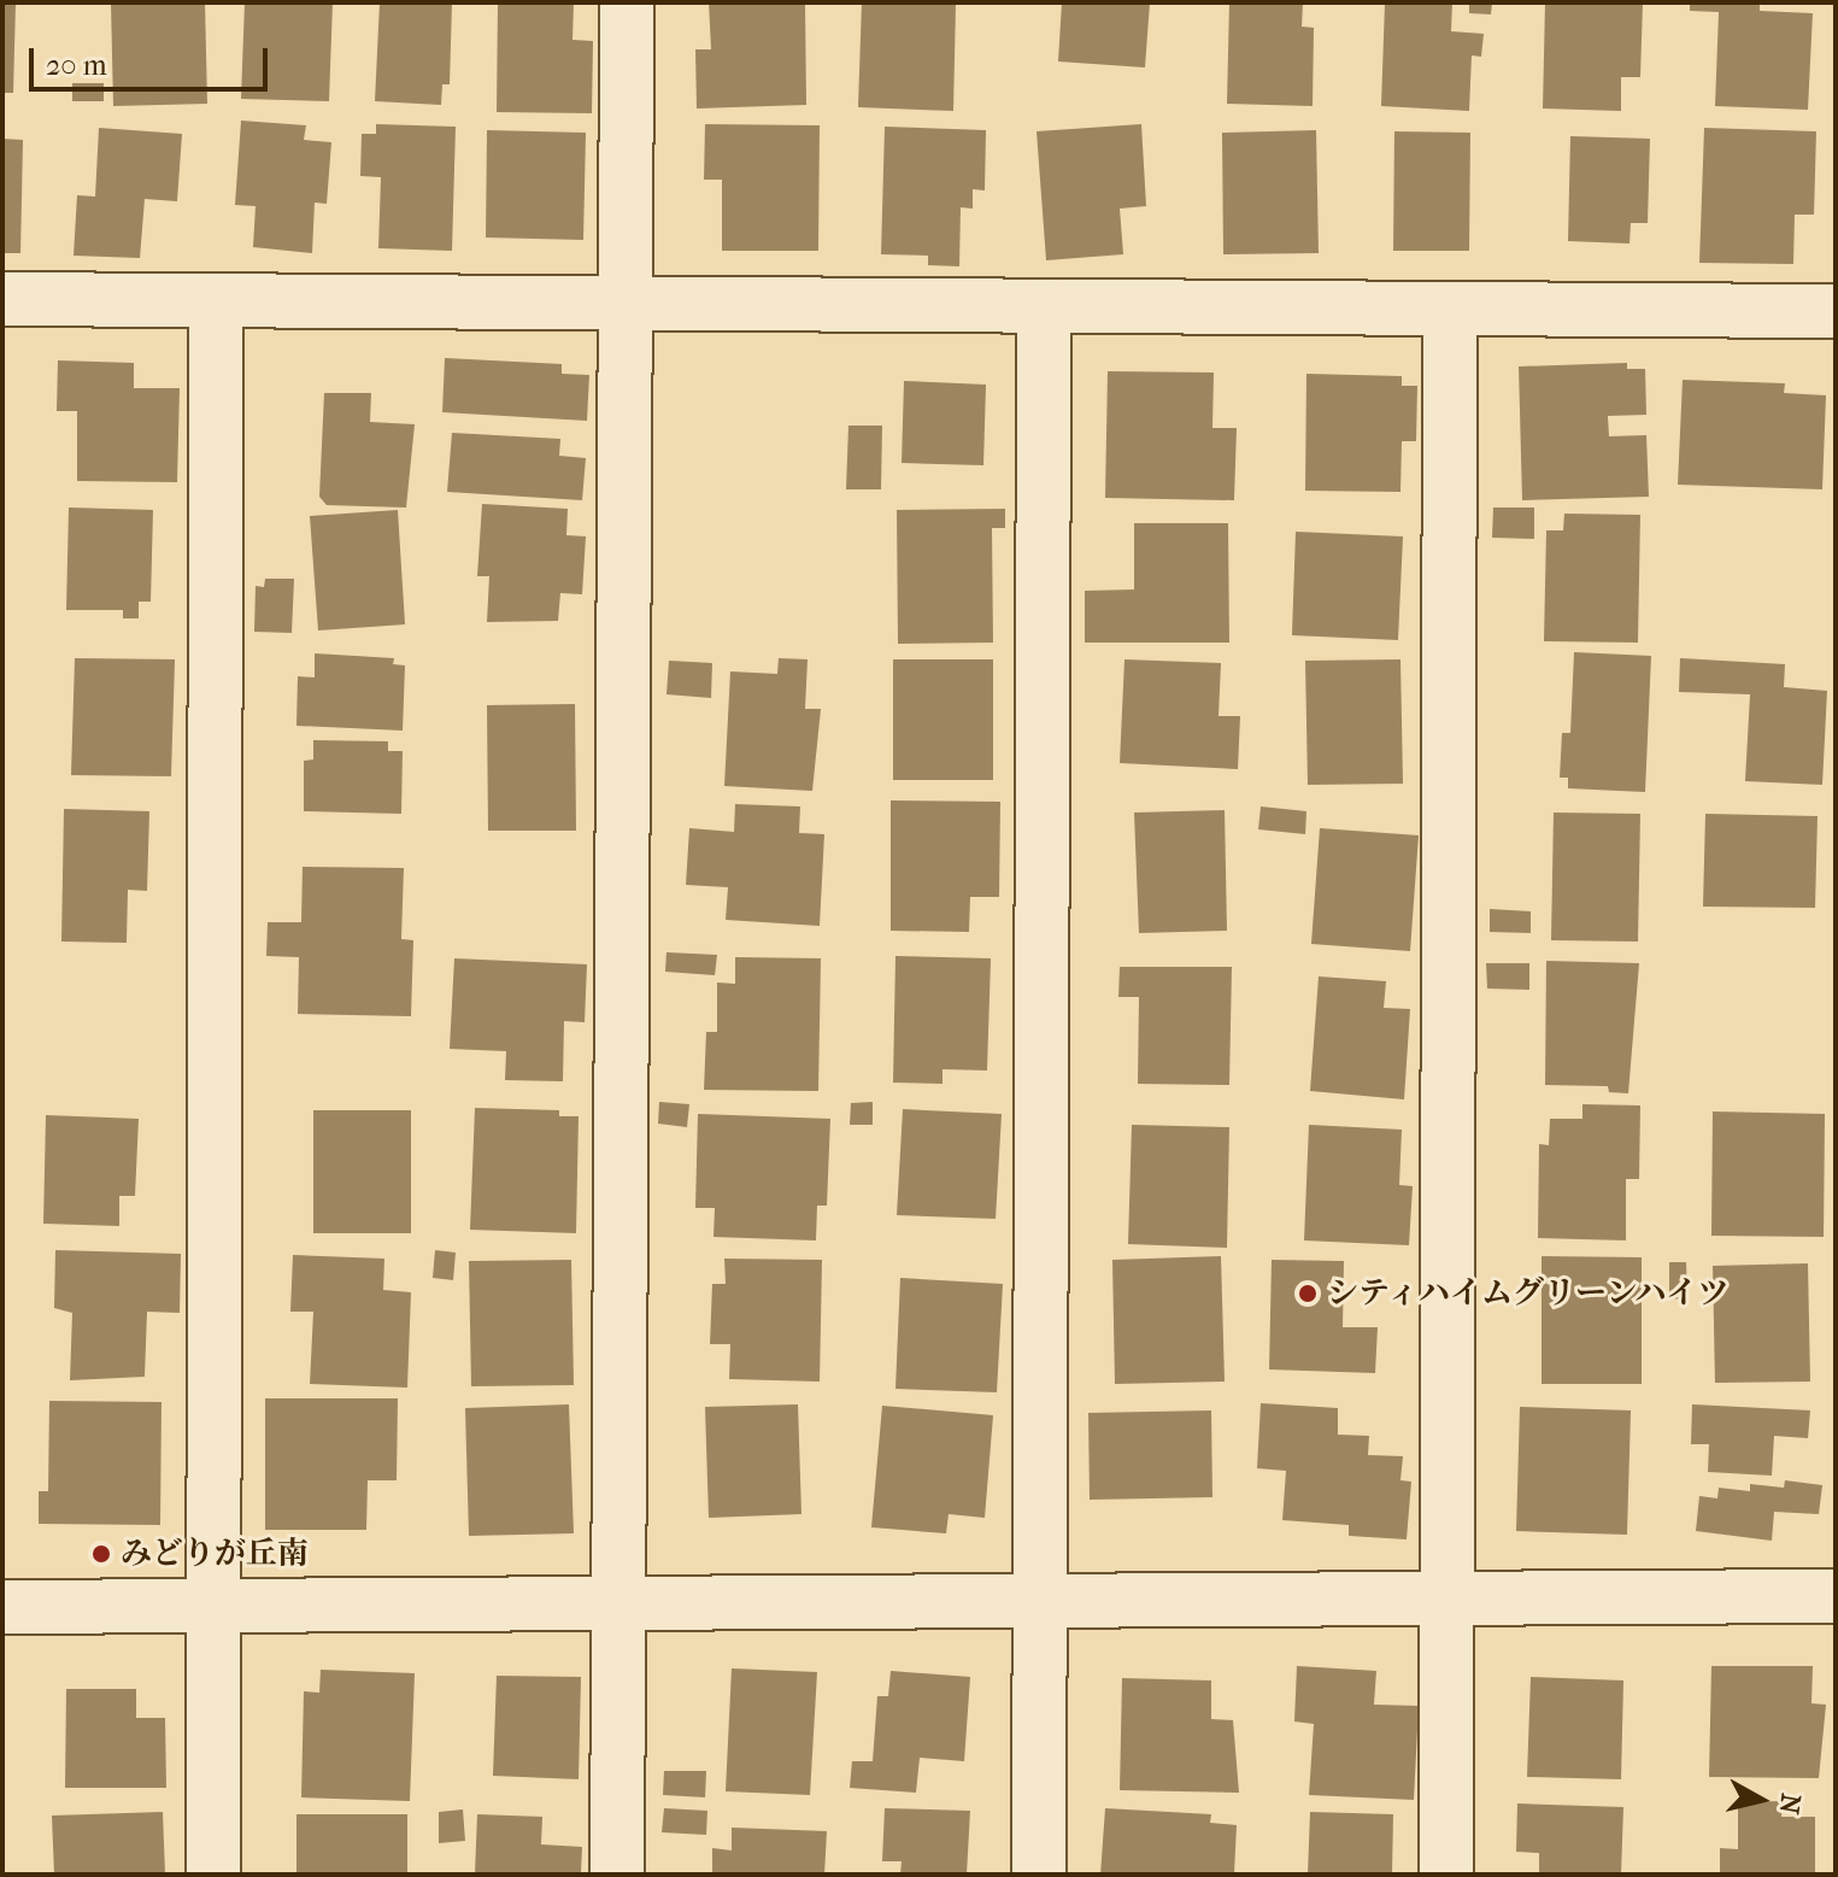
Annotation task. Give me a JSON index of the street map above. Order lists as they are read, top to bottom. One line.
{"places":["シティハイムグリーンハイツ","みどりが丘南"],"scale_bar":"20 m","north":"right"}
